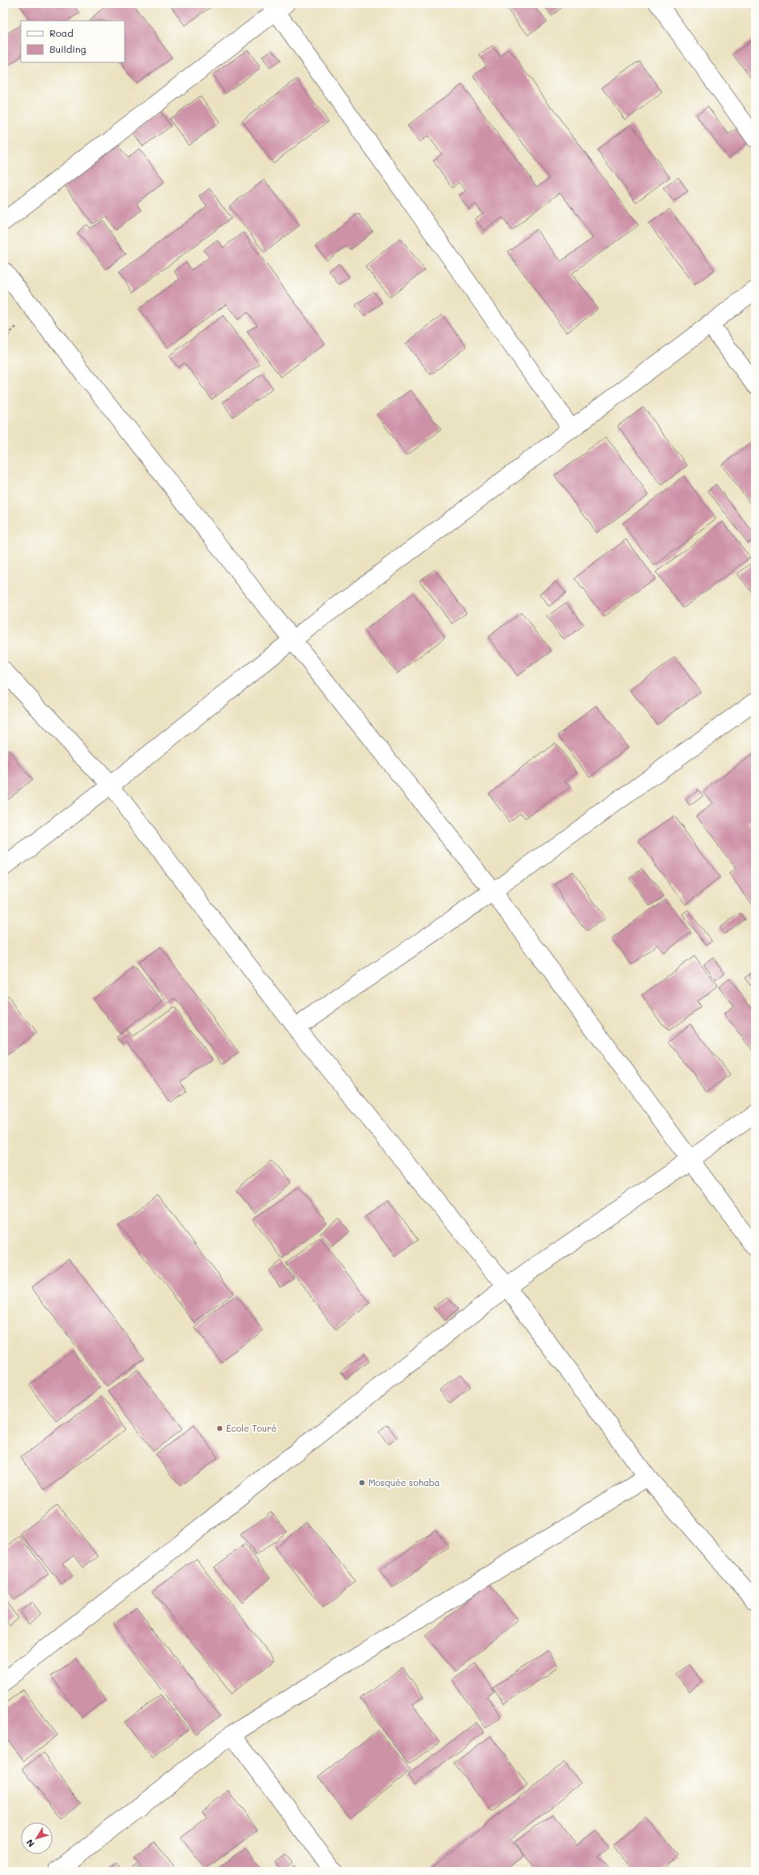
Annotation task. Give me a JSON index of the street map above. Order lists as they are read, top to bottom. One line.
{"places":["École Touré","Mosquée sohaba"],"legend":["Road","Building"],"north":"bottom left"}
